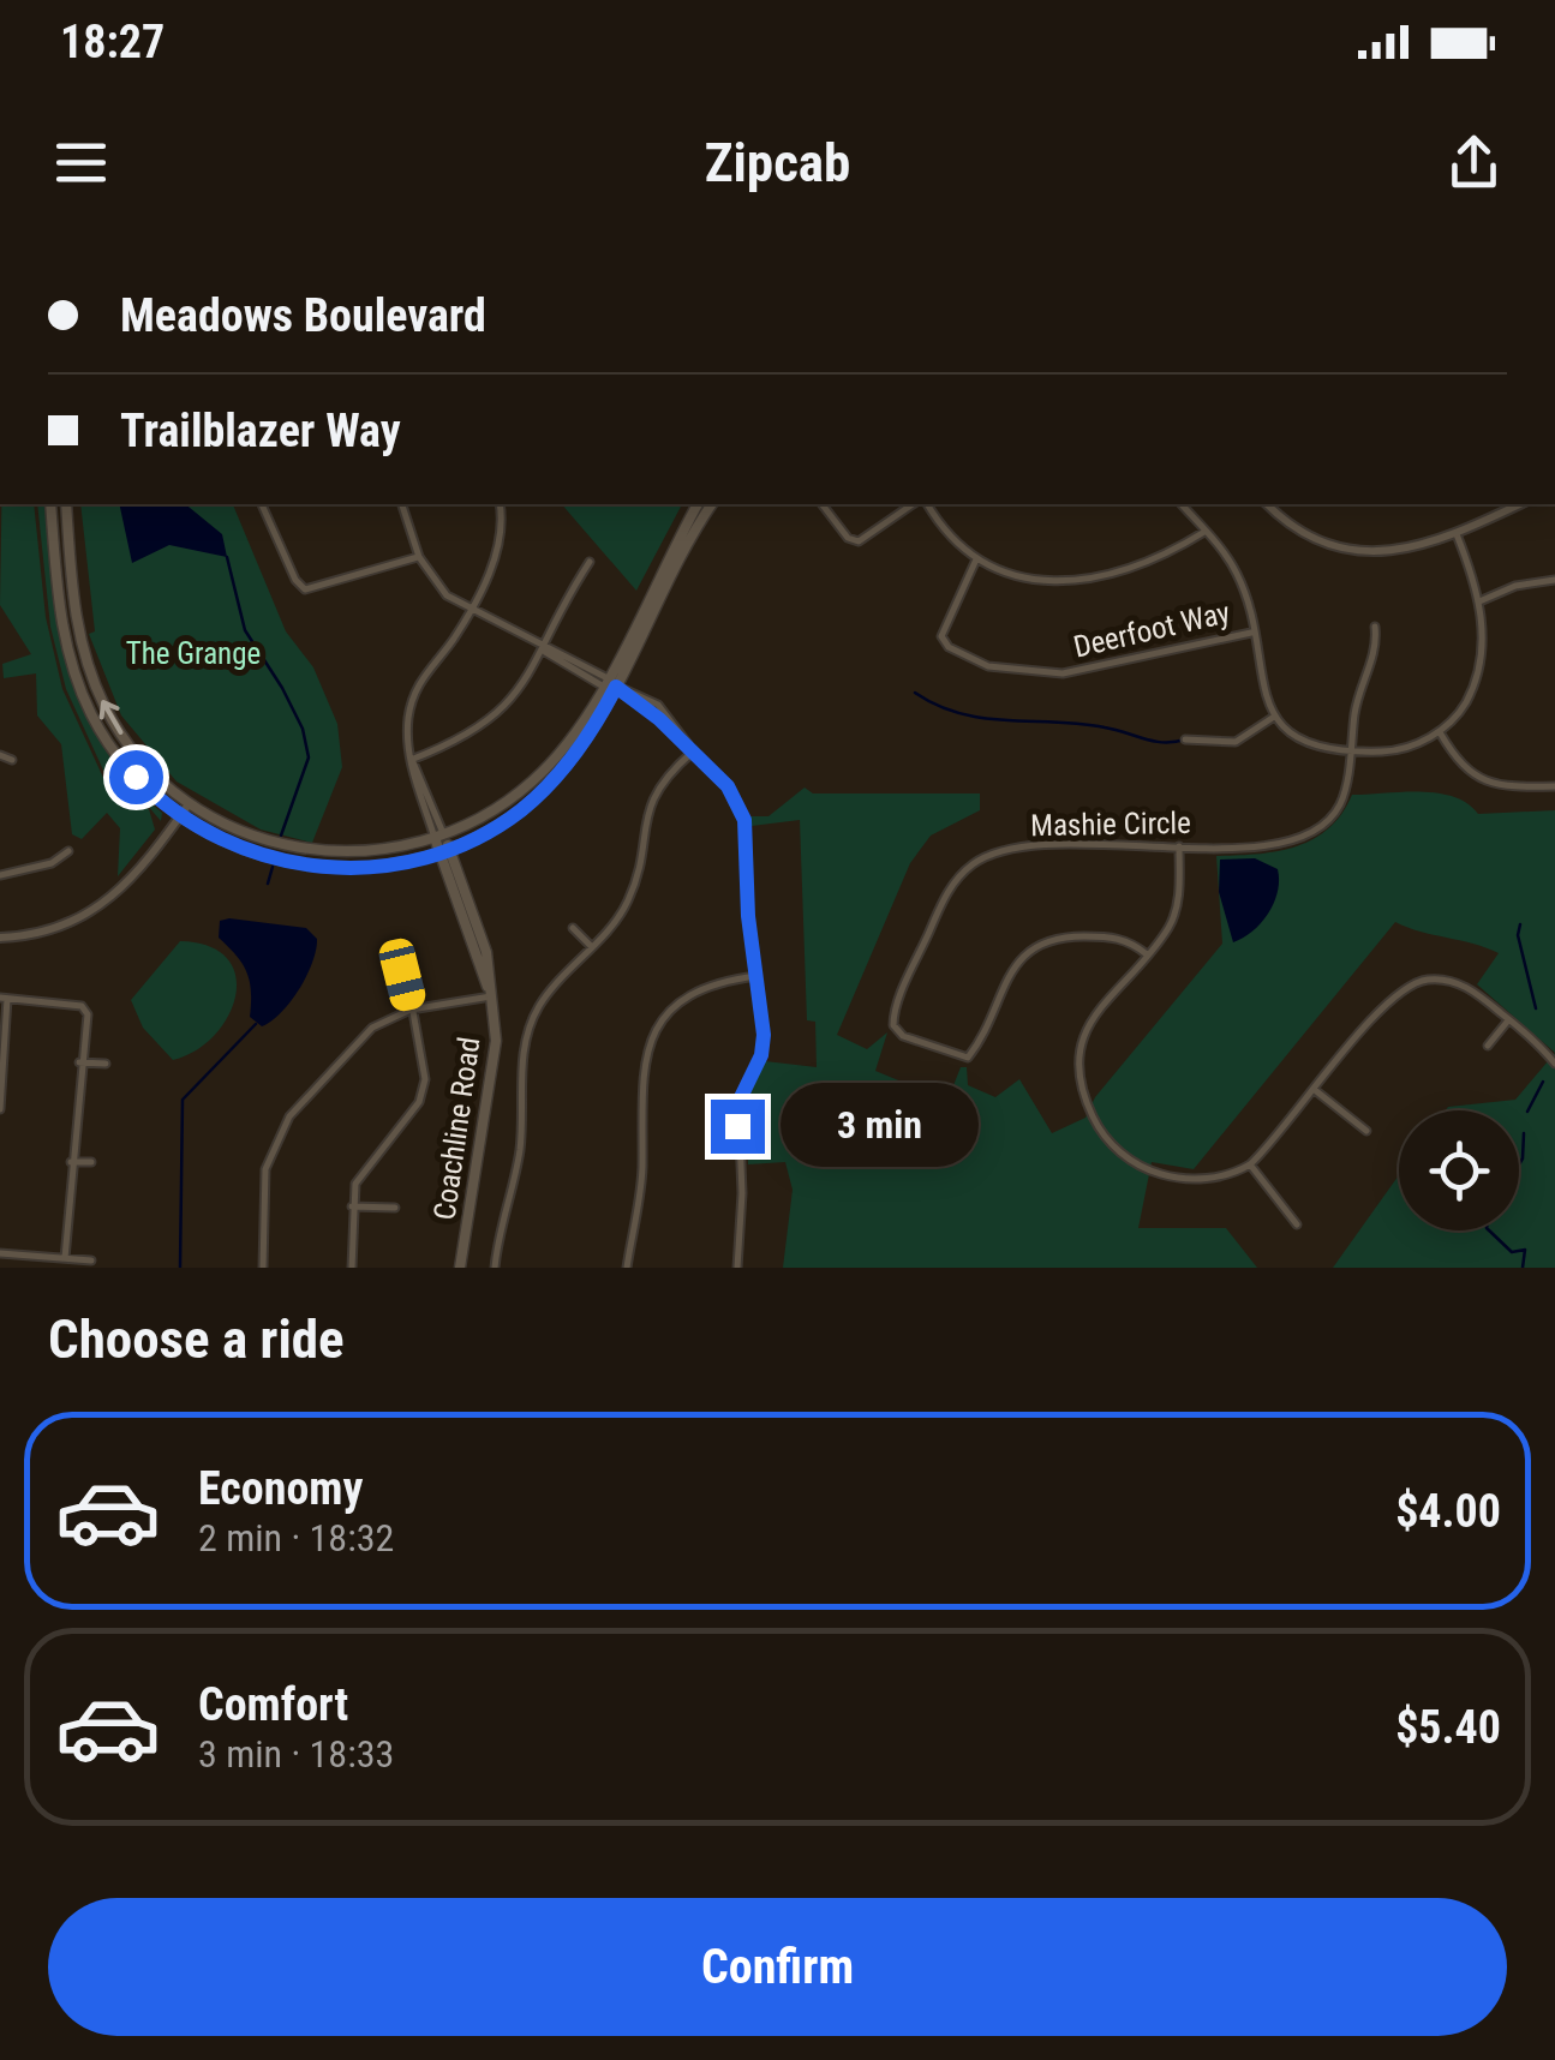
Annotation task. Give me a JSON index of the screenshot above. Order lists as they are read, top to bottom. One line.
{"streets":{"main road":["Coachline Road"],"street":["Deerfoot Way","Mashie Circle"]},"parks":["The Grange"],"page":{"status":"18:27","header":"Zipcab","banner":["Meadows Boulevard","Trailblazer Way"],"bubble":"3 min","heading":"Choose a ride","list":[{"name":"Economy","note":"2 min · 18:32","value":"$4.00"},{"name":"Comfort","note":"3 min · 18:33","value":"$5.40"}],"buttons":"Confirm"}}
